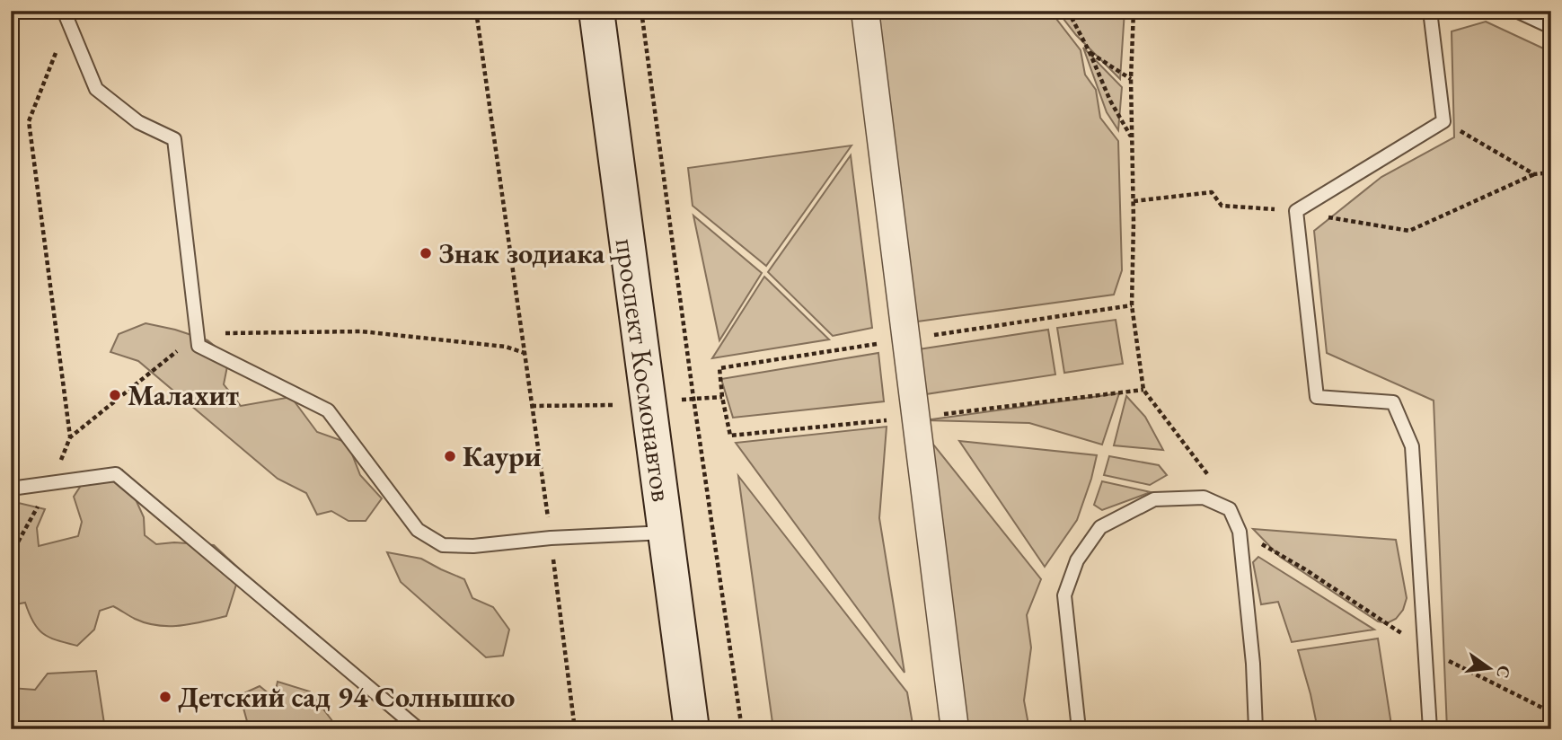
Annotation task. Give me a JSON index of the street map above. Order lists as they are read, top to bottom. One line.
{"streets":{"main road":["проспект Космонавтов"]},"places":["Знак зодиака","Малахит","Каури","Детский сад 94 Солнышко"],"north":"right"}
